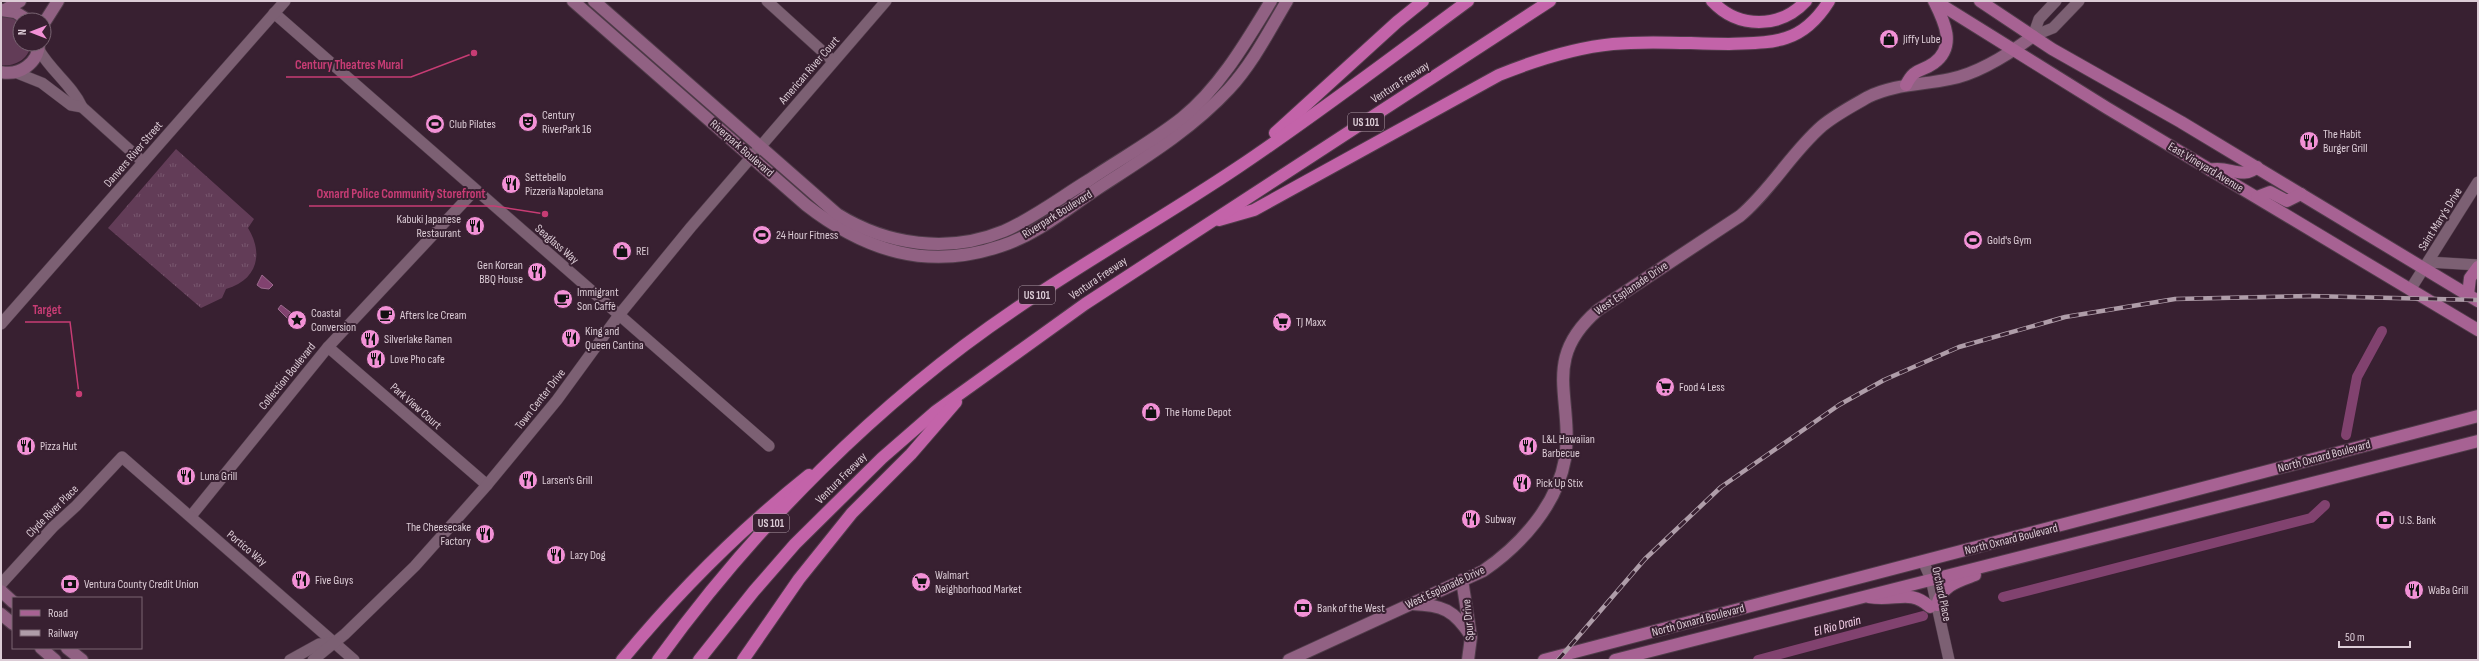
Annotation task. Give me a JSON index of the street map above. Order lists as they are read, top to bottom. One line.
{"streets":{"highway":["Ventura Freeway","US 101"],"main road":["East Vineyard Avenue","North Oxnard Boulevard"],"street":["American River Court","Riverpark Boulevard","Danvers River Street","Saint Mary's Drive","Seaglass Way","West Esplanade Drive","Collection Boulevard","Town Center Drive","Park View Court","Clyde River Place","Portico Way","Orchard Place","Spur Drive"]},"crossings":[["American River Court","Riverpark Boulevard"],["American River Court","Town Center Drive"],["Riverpark Boulevard","Town Center Drive"],["Danvers River Street","Seaglass Way"],["East Vineyard Avenue","Saint Mary's Drive"],["East Vineyard Avenue","West Esplanade Drive"],["Seaglass Way","Collection Boulevard"],["Seaglass Way","Town Center Drive"],["West Esplanade Drive","Spur Drive"],["Collection Boulevard","Park View Court"],["Collection Boulevard","Portico Way"],["Town Center Drive","Park View Court"],["Town Center Drive","Portico Way"],["North Oxnard Boulevard","Orchard Place"],["Clyde River Place","Portico Way"]],"water":["El Rio Drain"],"places":{"shop":["Jiffy Lube","REI","The Home Depot"],"other":["Century Theatres Mural","Oxnard Police Community Storefront","Target"],"theatre":["Century RiverPark 16"],"sports":["Club Pilates","24 Hour Fitness","Gold's Gym"],"restaurant":["The Habit Burger Grill","Settebello Pizzeria Napoletana","Kabuki Japanese Restaurant","Gen Korean BBQ House","King and Queen Cantina","Silverlake Ramen","Love Pho cafe","Pizza Hut","L&L Hawaiian Barbecue","Luna Grill","Larsen's Grill","Pick Up Stix","Subway","The Cheesecake Factory","Lazy Dog","Five Guys","WaBa Grill"],"cafe":["Immigrant Son Caffè","Afters Ice Cream"],"place":["Coastal Conversion"],"supermarket":["TJ Maxx","Food 4 Less","Walmart Neighborhood Market"],"bank":["U.S. Bank","Ventura County Credit Union","Bank of the West"]},"legend":["Road","Railway"],"scale_bar":"50 m","north":"left"}
